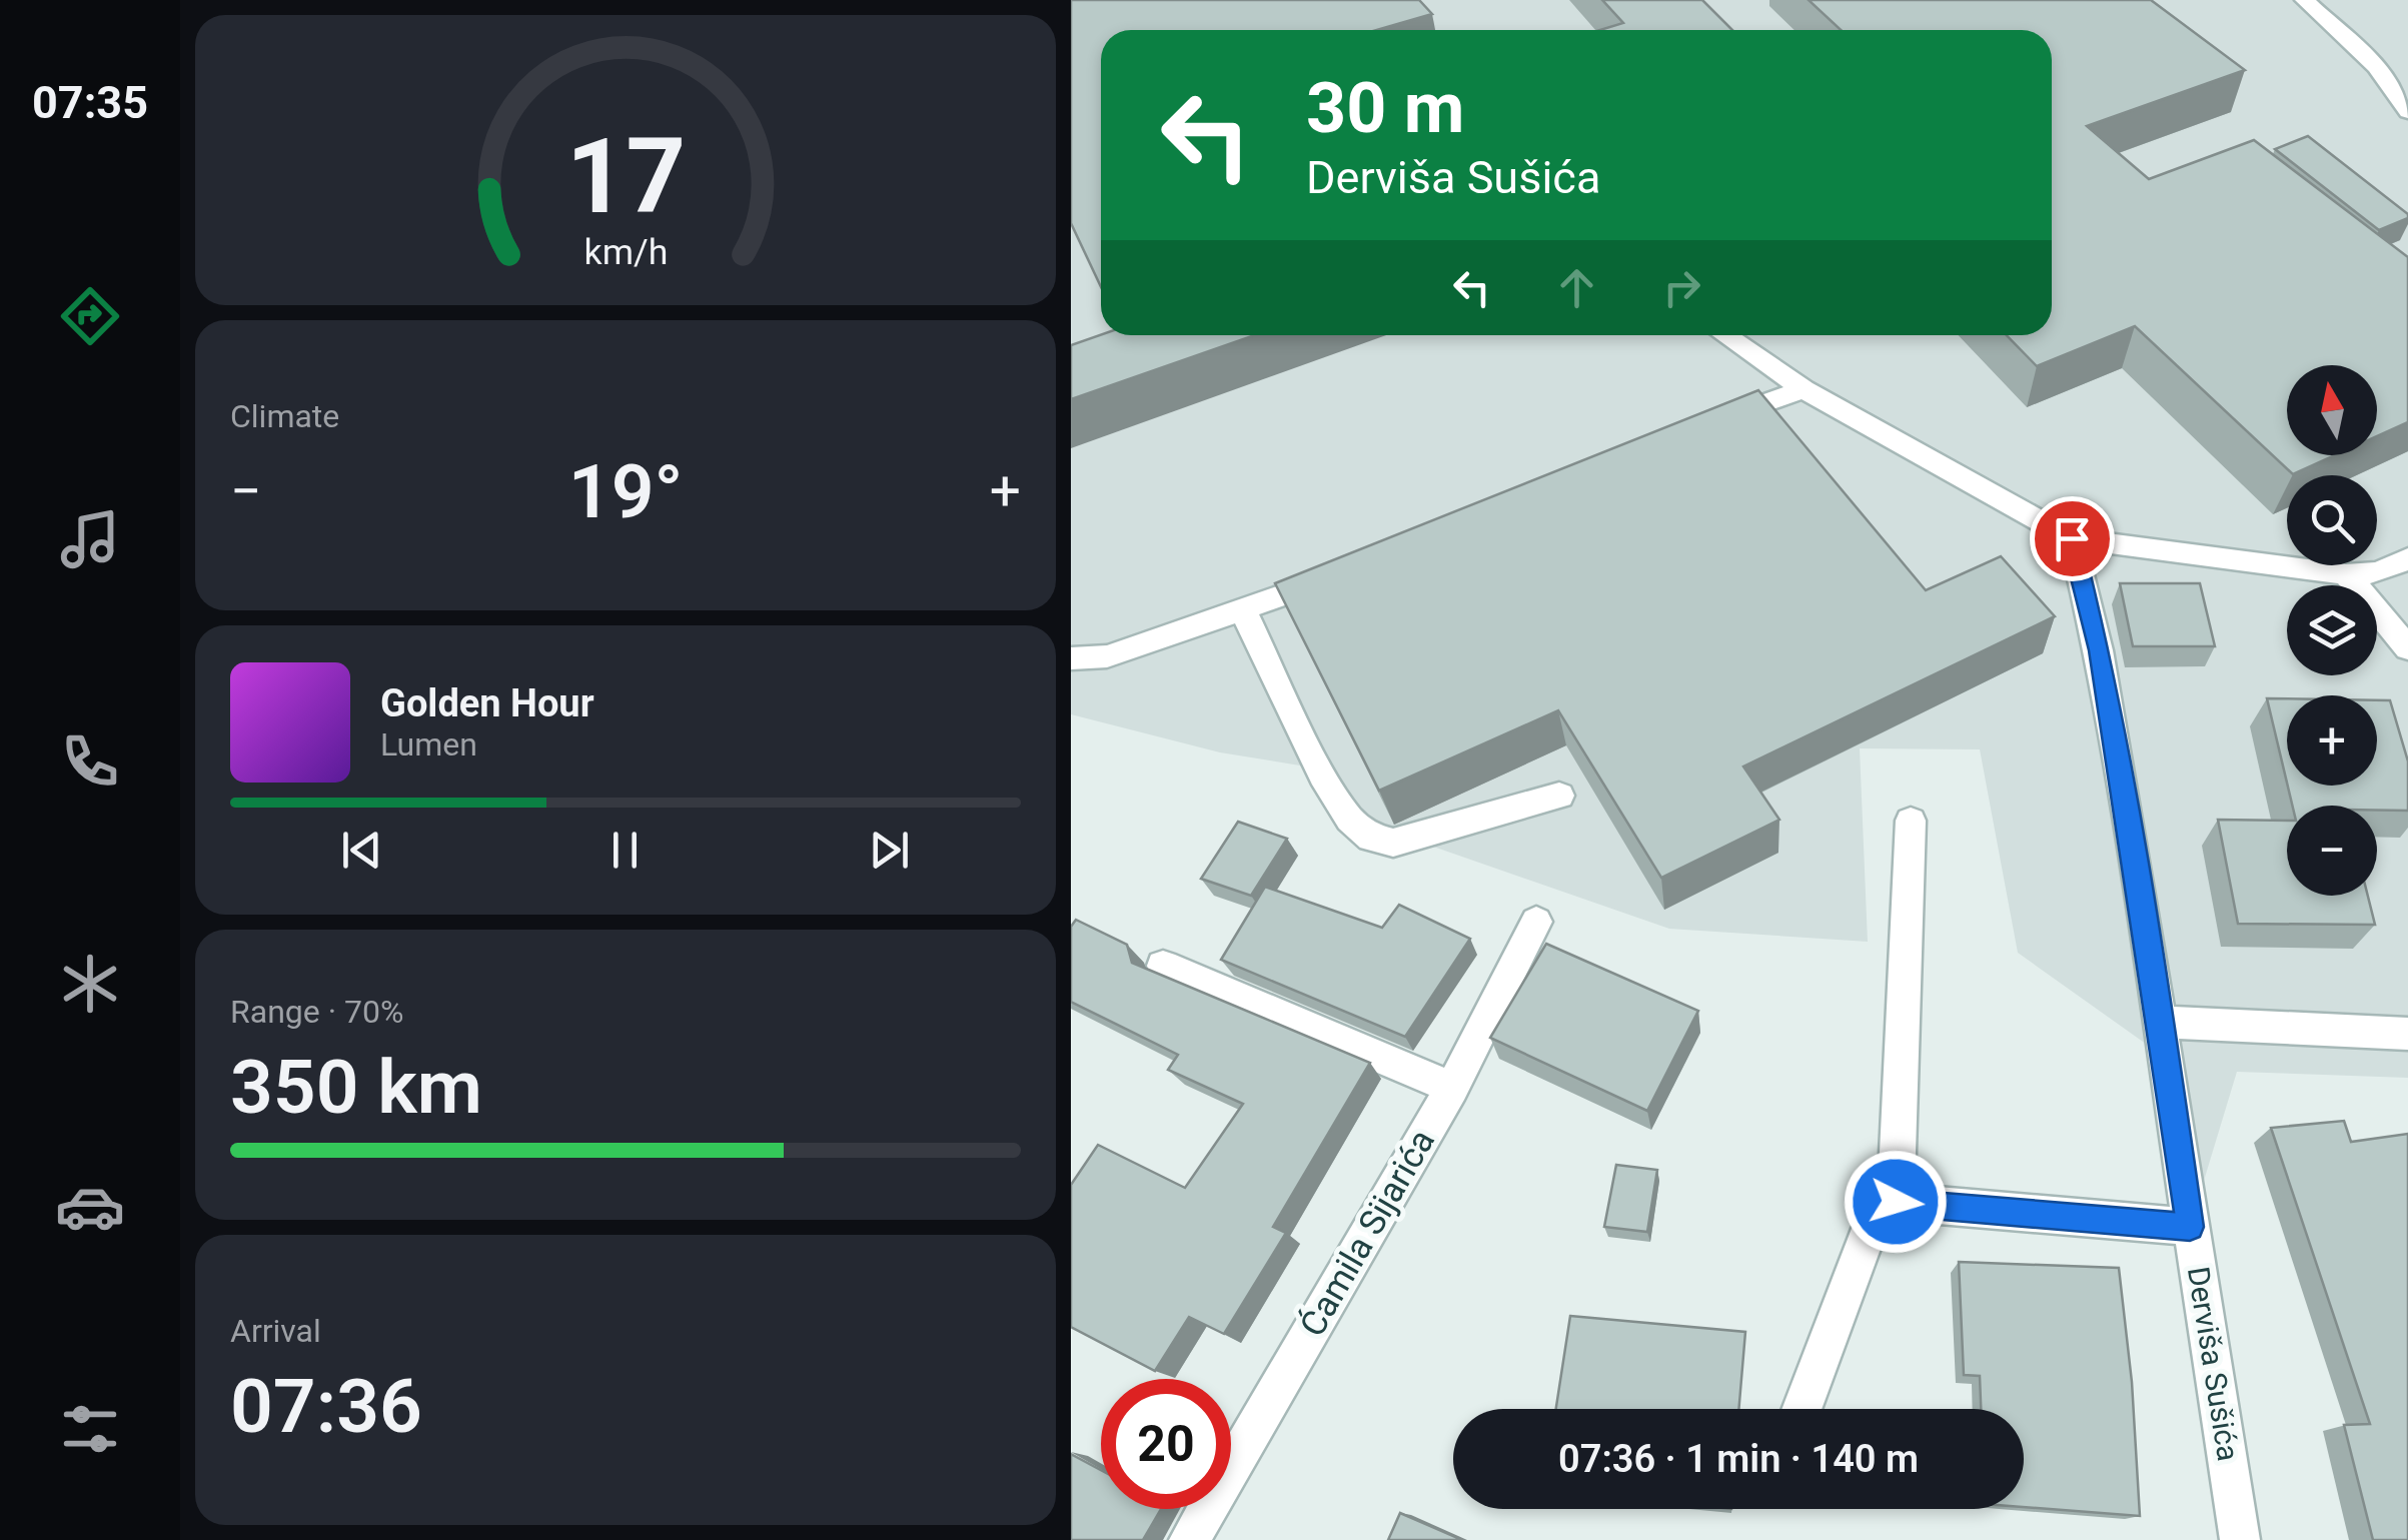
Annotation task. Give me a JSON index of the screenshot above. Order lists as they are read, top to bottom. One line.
{"streets":{"street":["Ćamila Sijarića","Derviša Sušića"]},"north":"top","page":{"tabs":"07:35","turn":["30 m","Derviša Sušića"],"tile":["Climate",["Range · 70%","350 km"],["Arrival","07:36"]],"map_buttons":["+","−"],"heat":["−","19°","+"],"song":["Golden Hour","Lumen"],"limit":"20","trip":"07:36 · 1 min · 140 m","gauge":["17","km/h"]}}
